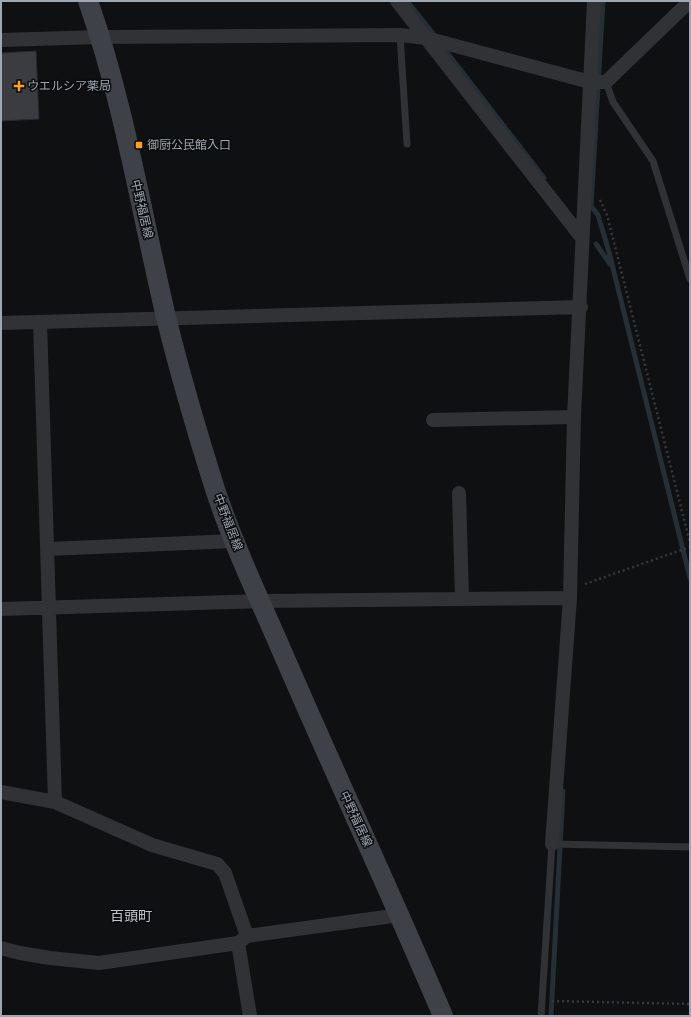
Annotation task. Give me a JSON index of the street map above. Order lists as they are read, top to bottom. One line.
{"streets":{"main road":["中野福居線"]},"districts":["百頭町"],"places":{"health":["ウエルシア薬局"],"transit":["御厨公民館入口"]}}
